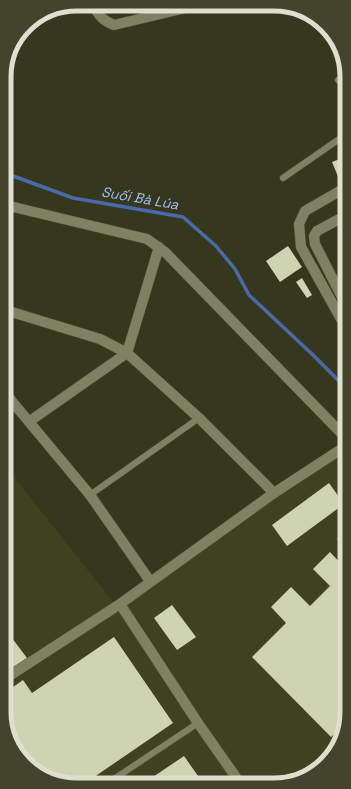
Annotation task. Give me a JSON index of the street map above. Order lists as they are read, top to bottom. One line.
{"water":["Suối Bà Lúa"]}
